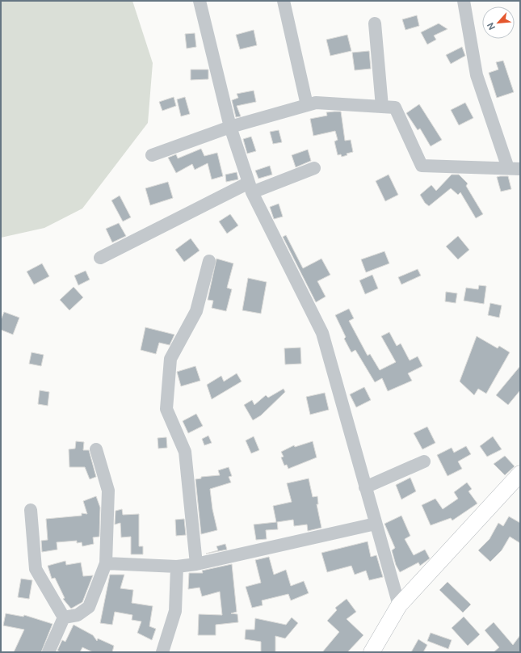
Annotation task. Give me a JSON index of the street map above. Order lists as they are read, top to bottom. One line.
{"north":"bottom left"}
